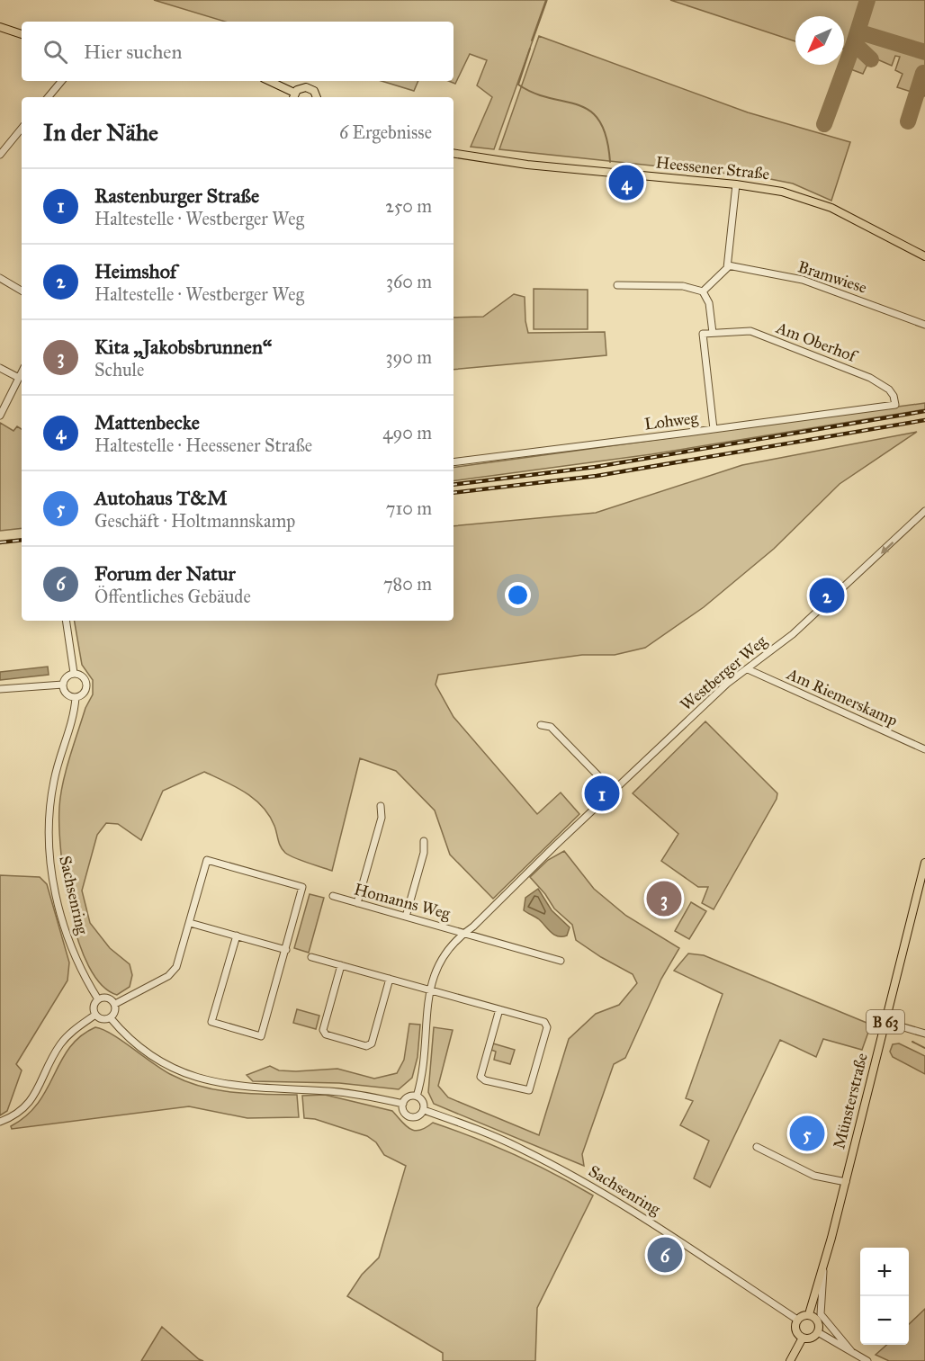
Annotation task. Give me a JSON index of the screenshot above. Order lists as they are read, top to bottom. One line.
{"streets":{"main road":["Heessener Straße","B 63","Münsterstraße"],"street":["Bramwiese","Am Oberhof","Lohweg","Westberger Weg","Am Riemerskamp","Sachsenring","Homanns Weg"]},"crossings":[["Am Oberhof","Lohweg"],["Westberger Weg","Am Riemerskamp"],["Westberger Weg","Sachsenring"],["Westberger Weg","Homanns Weg"],["Sachsenring","Münsterstraße"]],"north":"bottom left","page":{"search":"Hier suchen","heading":["In der Nähe","6 Ergebnisse"],"pins":["4","2","1","3","5","6"],"list":[{"mark":"1","name":"Rastenburger Straße","note":"Haltestelle · Westberger Weg","value":"250 m"},{"mark":"2","name":"Heimshof","note":"Haltestelle · Westberger Weg","value":"360 m"},{"mark":"3","name":"Kita „Jakobsbrunnen“","note":"Schule","value":"390 m"},{"mark":"4","name":"Mattenbecke","note":"Haltestelle · Heessener Straße","value":"490 m"},{"mark":"5","name":"Autohaus T&M","note":"Geschäft · Holtmannskamp","value":"710 m"},{"mark":"6","name":"Forum der Natur","note":"Öffentliches Gebäude","value":"780 m"}],"map_buttons":["+","−"]}}
